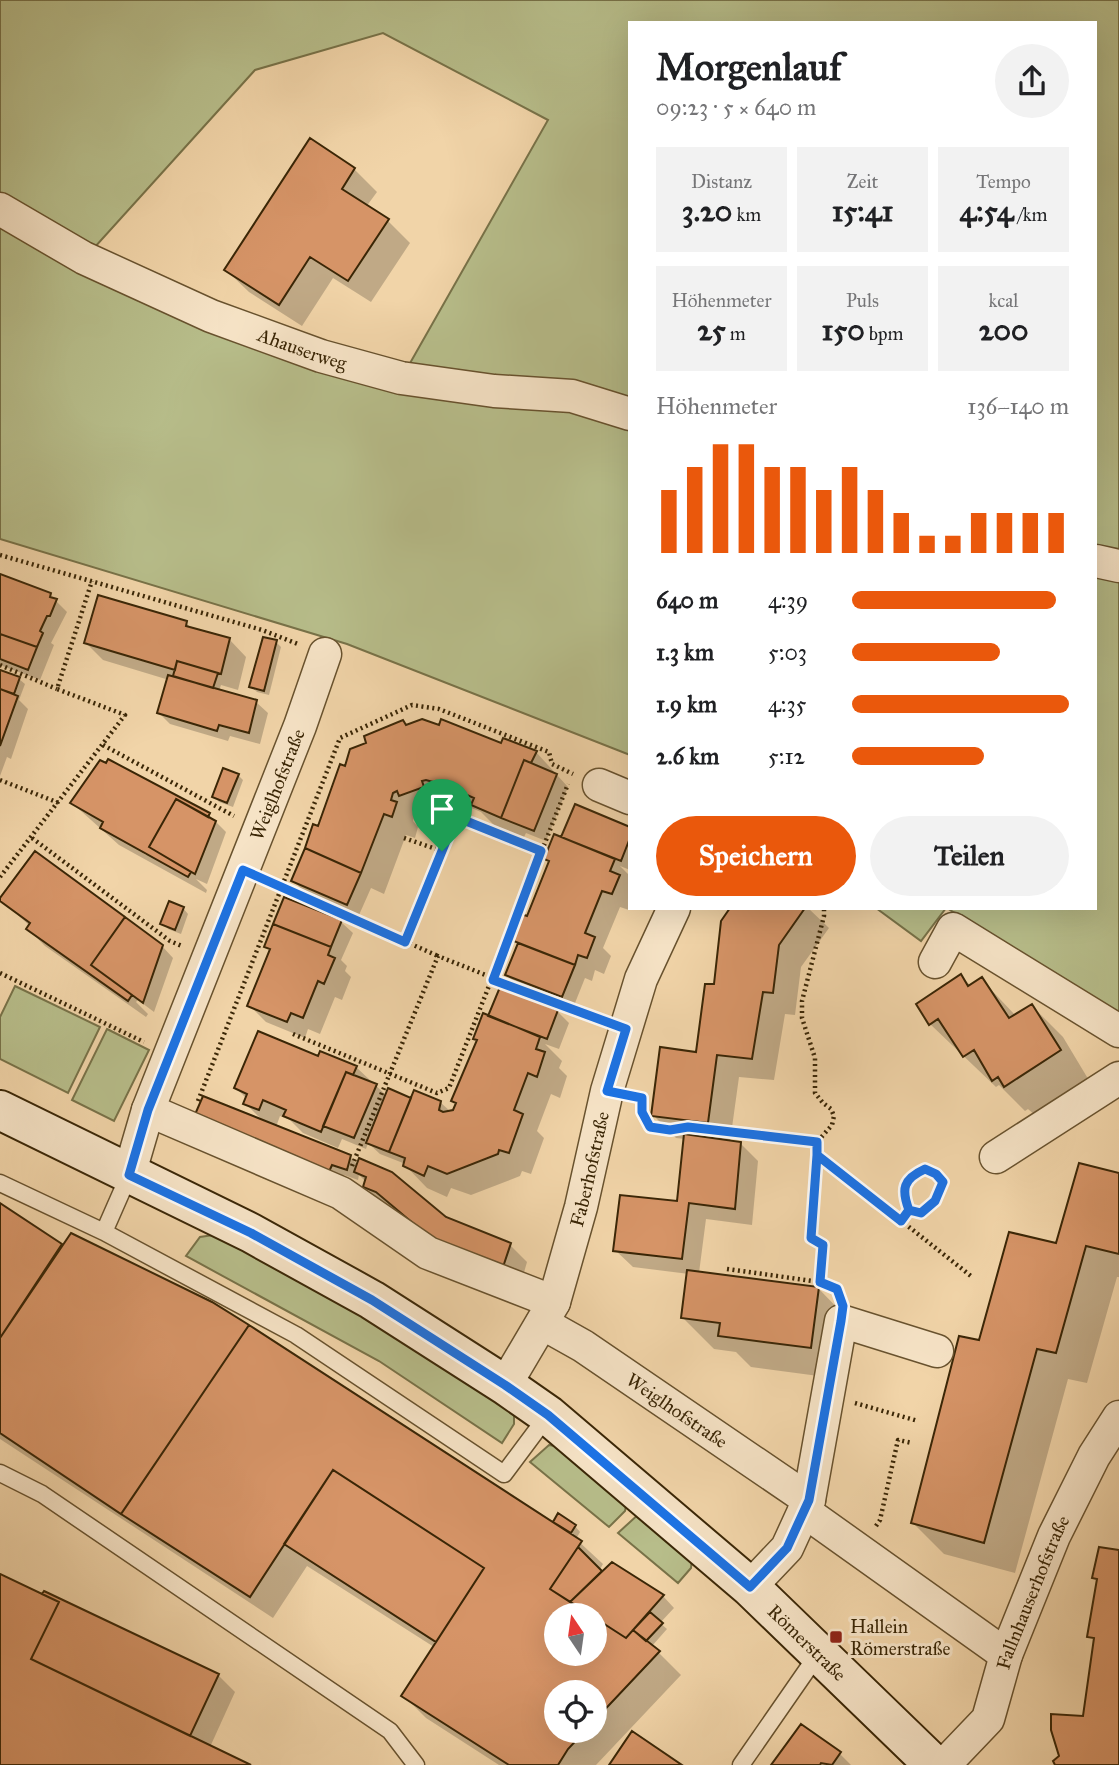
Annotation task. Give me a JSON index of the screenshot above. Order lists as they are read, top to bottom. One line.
{"streets":{"street":["Ahauserweg","Weiglhofstraße","Faberhofstraße","Fallnhauserhofstraße","Römerstraße"]},"crossings":[["Weiglhofstraße","Faberhofstraße"],["Weiglhofstraße","Fallnhauserhofstraße"],["Weiglhofstraße","Römerstraße"],["Faberhofstraße","Römerstraße"]],"places":{"transit":["Hallein Römerstraße"]},"north":"top","page":{"heading":["Morgenlauf","09:23 · 5 × 640 m"],"stats":[["Distanz","3.20 km"],["Zeit","15:41"],["Tempo","4:54 /km"],["Höhenmeter","25 m"],["Puls","150 bpm"],["kcal","200"]],"chart":["Höhenmeter","136–140 m"],"list":[{"name":"640 m","note":"4:39"},{"name":"1.3 km","note":"5:03"},{"name":"1.9 km","note":"4:35"},{"name":"2.6 km","note":"5:12"}],"buttons":["Speichern","Teilen"]}}
